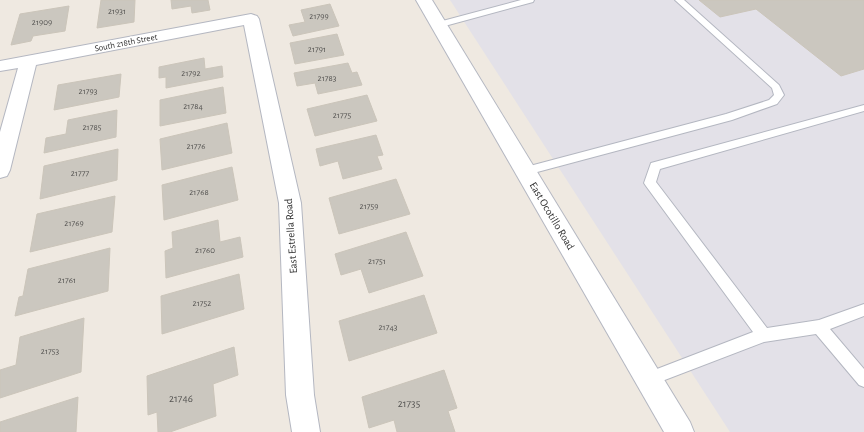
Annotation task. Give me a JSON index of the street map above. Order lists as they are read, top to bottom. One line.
{"streets":{"street":["South 218th Street","East Ocotillo Road","East Estrella Road"]},"crossings":[["South 218th Street","East Estrella Road"]],"house_numbers":["21931","21799","21909","21791","21792","21783","21793","21784","21775","21785","21776","21777","21768","21759","21769","21760","21751","21761","21752","21743","21753","21746","21735"]}
